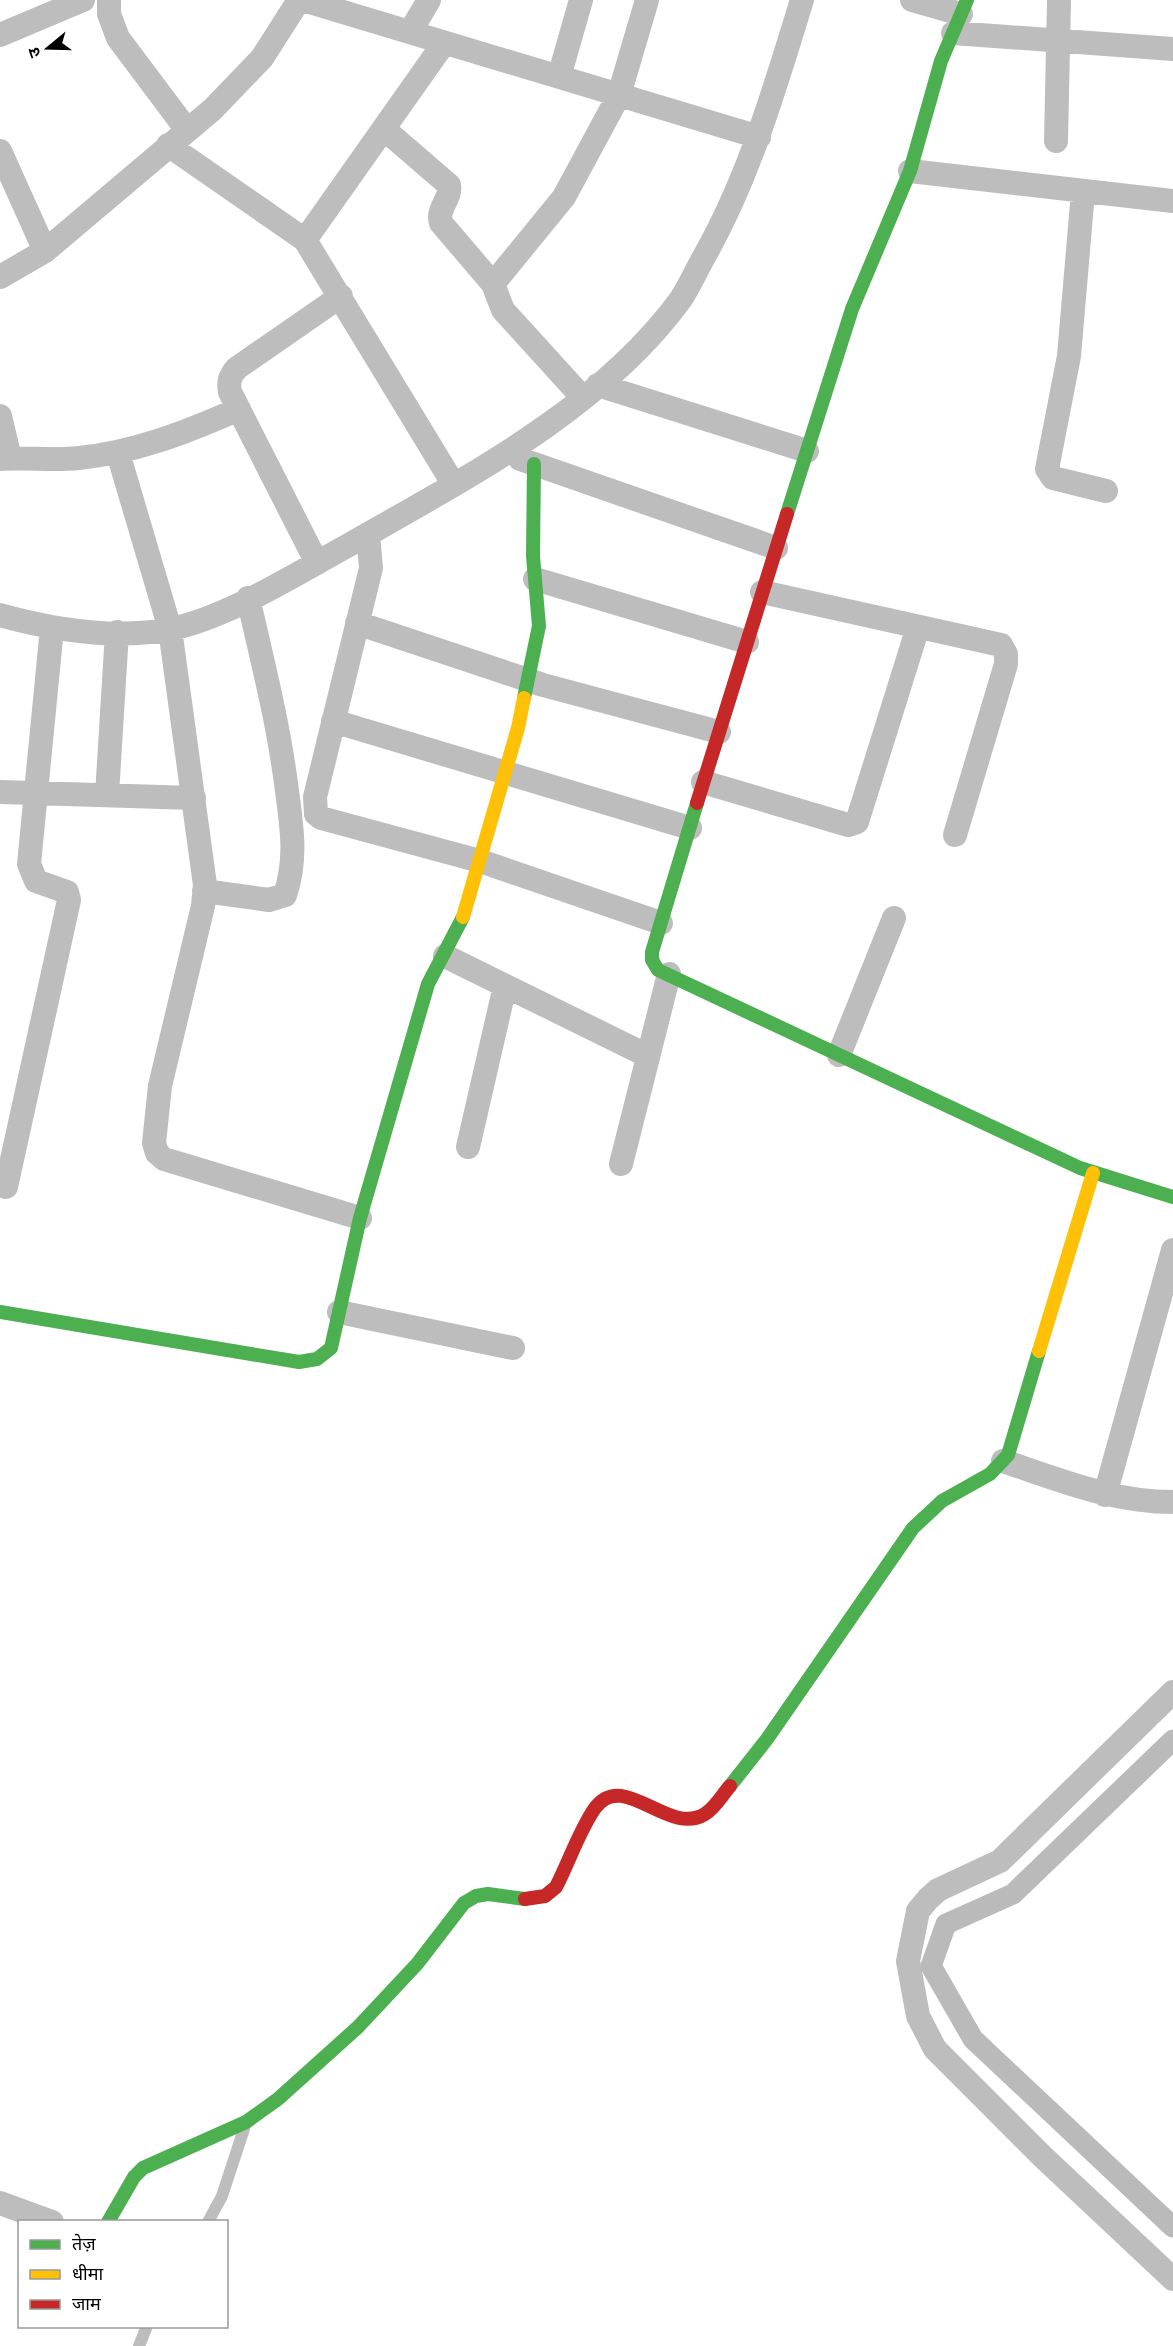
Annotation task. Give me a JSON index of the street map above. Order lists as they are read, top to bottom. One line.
{"legend":["तेज़","धीमा","जाम"],"north":"left"}
